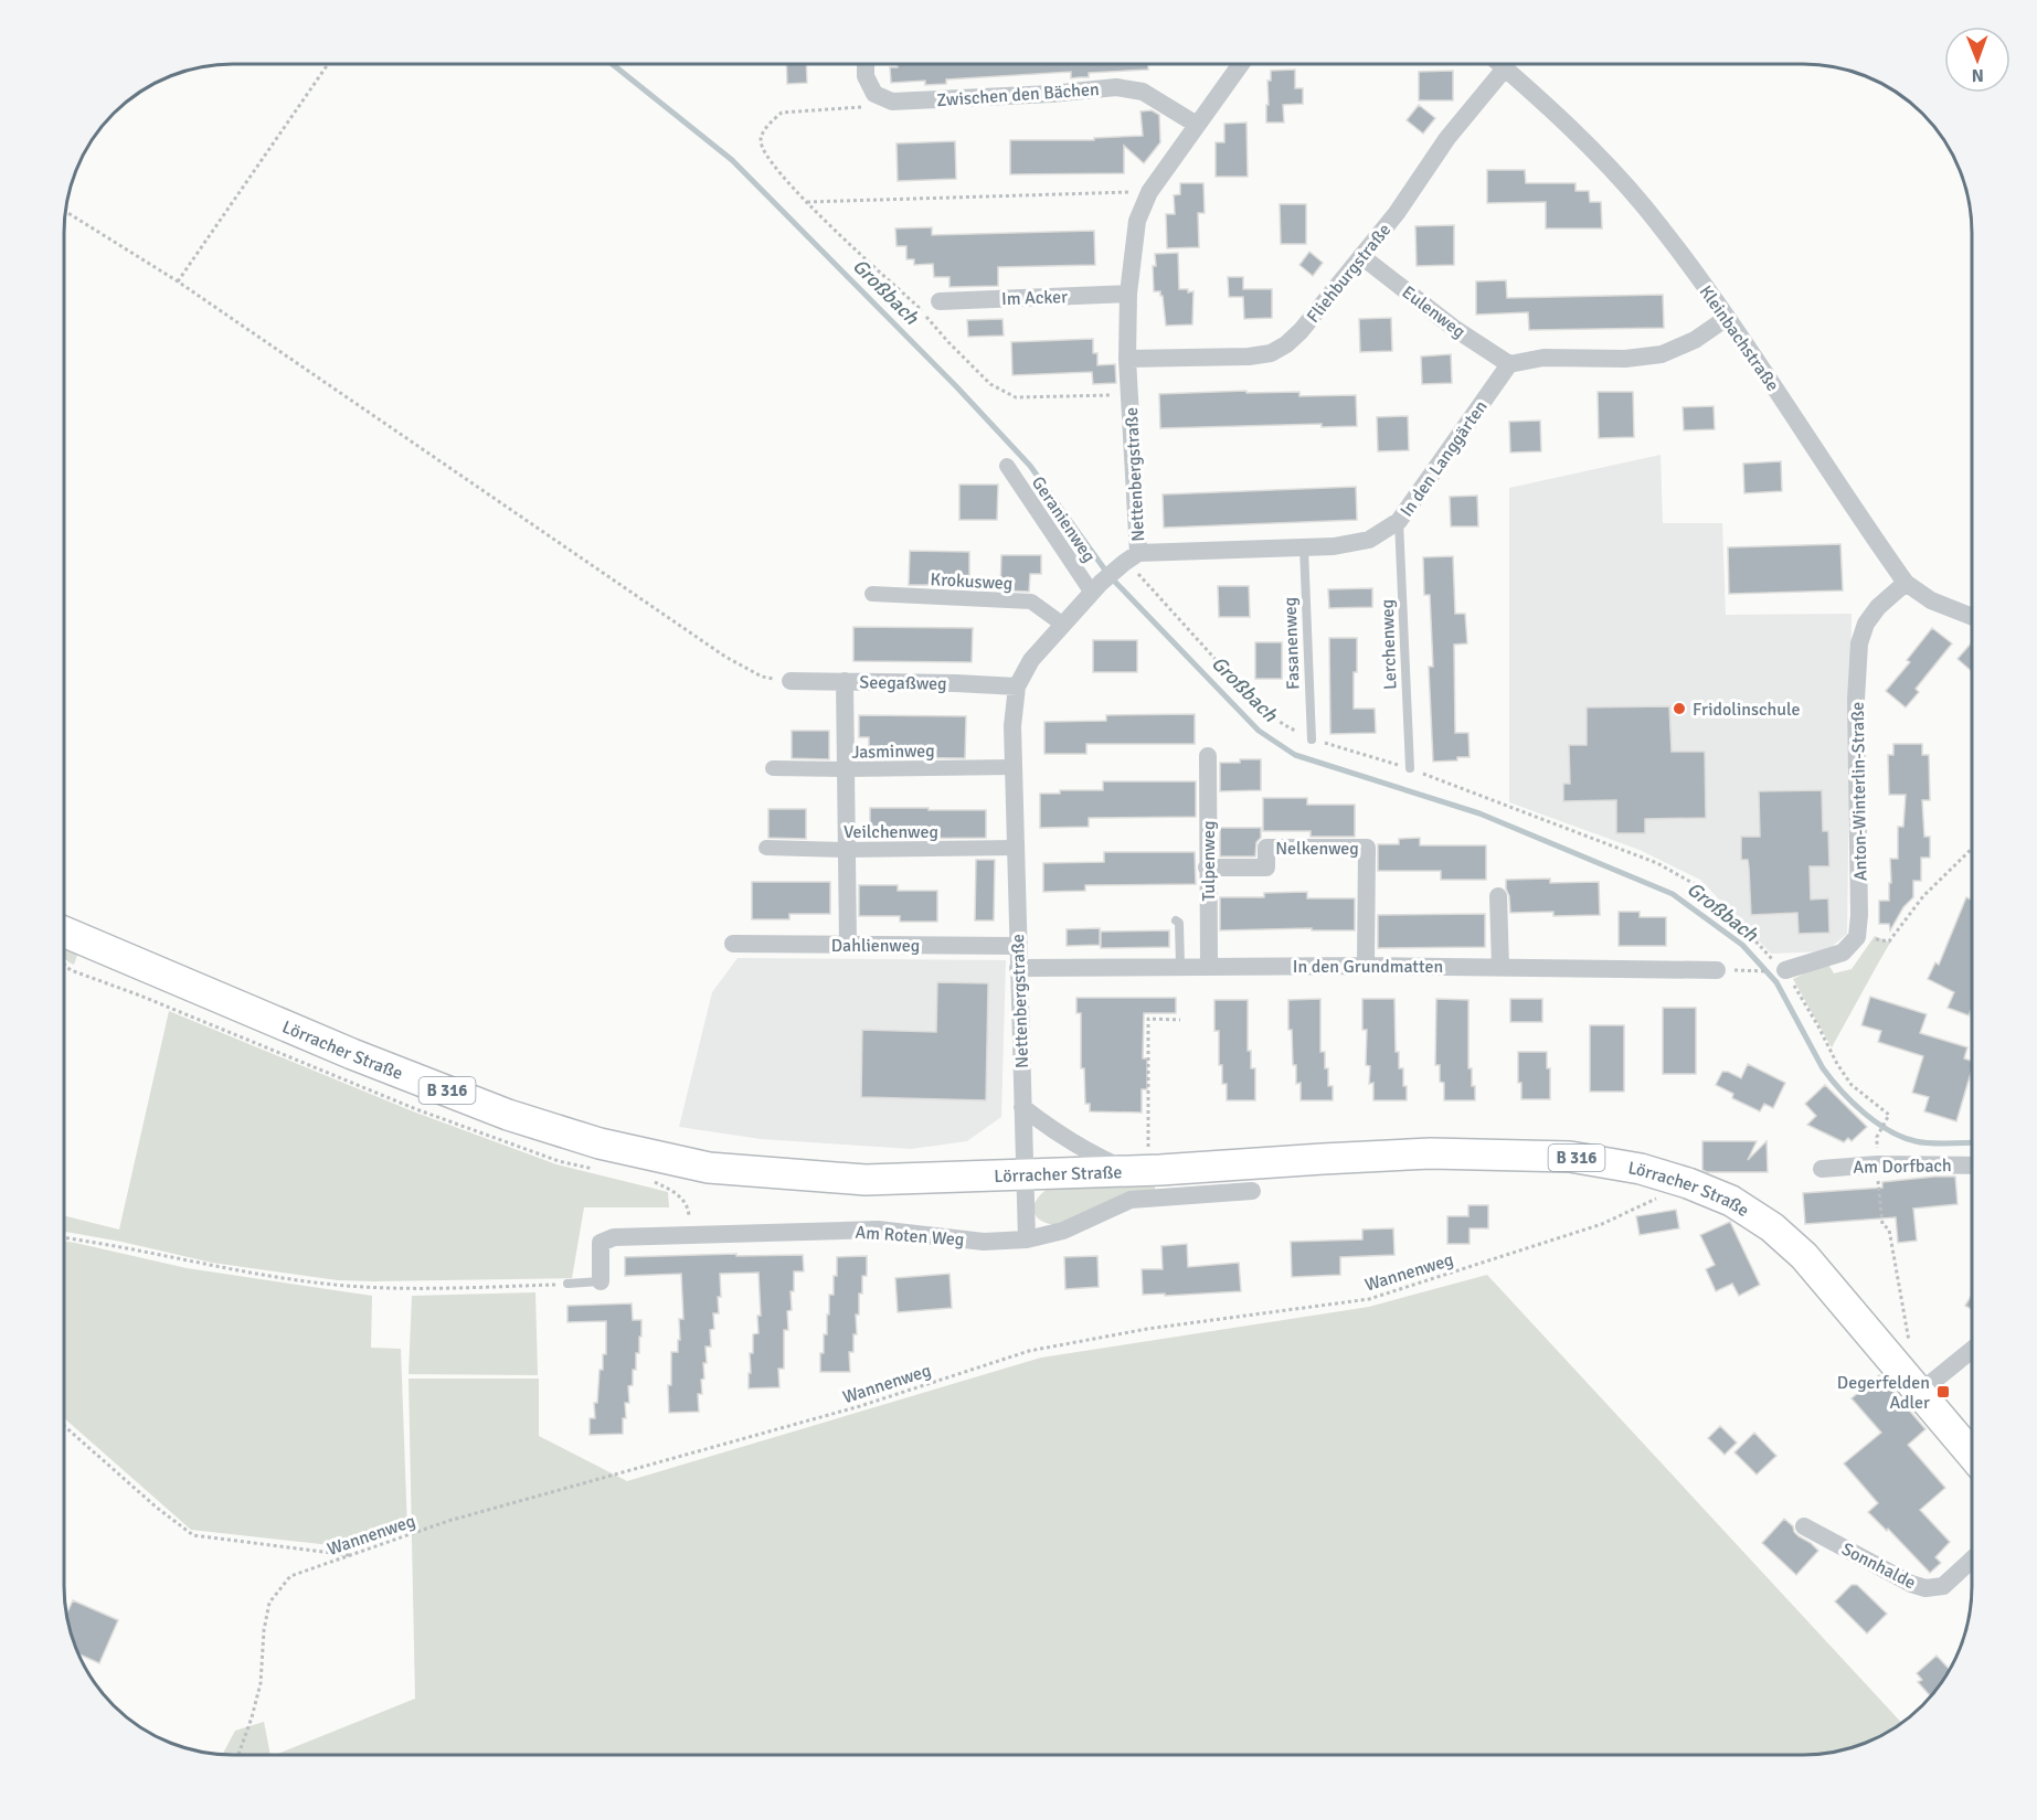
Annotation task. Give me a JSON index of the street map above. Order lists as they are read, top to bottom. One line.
{"streets":{"main road":["Lörracher Straße","B 316"],"street":["Zwischen den Bächen","Fliehburgstraße","Im Acker","Eulenweg","Kleinbachstraße","In den Langgärten","Nettenbergstraße","Geranienweg","Krokusweg","Seegaßweg","Jasminweg","Anton-Winterlin-Straße","Veilchenweg","Nelkenweg","Tulpenweg","Dahlienweg","In den Grundmatten","Am Dorfbach","Am Roten Weg","Sonnhalde"],"lane":["Fasanenweg","Lerchenweg"],"path":["Wannenweg"]},"crossings":[["Zwischen den Bächen","Nettenbergstraße"],["Fliehburgstraße","Eulenweg"],["Fliehburgstraße","Kleinbachstraße"],["Fliehburgstraße","Nettenbergstraße"],["Im Acker","Nettenbergstraße"],["Eulenweg","In den Langgärten"],["Kleinbachstraße","Anton-Winterlin-Straße"],["In den Langgärten","Nettenbergstraße"],["In den Langgärten","Fasanenweg"],["In den Langgärten","Lerchenweg"],["Nettenbergstraße","Geranienweg"],["Nettenbergstraße","Krokusweg"],["Nettenbergstraße","Seegaßweg"],["Nettenbergstraße","Jasminweg"],["Nettenbergstraße","Veilchenweg"],["Nettenbergstraße","Dahlienweg"],["Nettenbergstraße","In den Grundmatten"],["Nettenbergstraße","Lörracher Straße"],["Nettenbergstraße","Am Roten Weg"],["Nelkenweg","Tulpenweg"],["Nelkenweg","In den Grundmatten"],["Tulpenweg","In den Grundmatten"],["Lörracher Straße","Wannenweg"]],"water":["Großbach"],"places":{"other":["Fridolinschule"],"transit":["Degerfelden Adler"]},"north":"bottom"}
